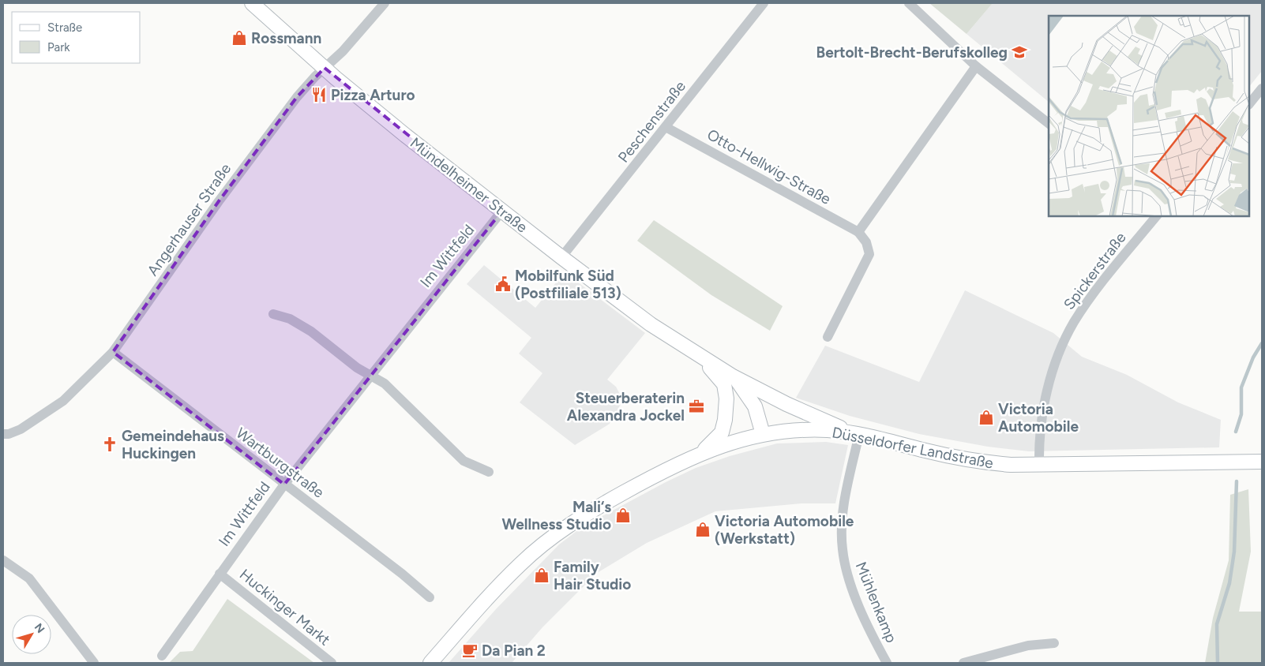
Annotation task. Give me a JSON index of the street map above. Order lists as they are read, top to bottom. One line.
{"streets":{"main road":["Mündelheimer Straße","Düsseldorfer Landstraße"],"street":["Peschenstraße","Otto-Hellwig-Straße","Angerhauser Straße","Im Wittfeld","Spickerstraße","Wartburgstraße","Mühlenkamp","Huckinger Markt"]},"crossings":[["Peschenstraße","Otto-Hellwig-Straße"],["Peschenstraße","Mündelheimer Straße"],["Mündelheimer Straße","Angerhauser Straße"],["Mündelheimer Straße","Im Wittfeld"],["Mündelheimer Straße","Düsseldorfer Landstraße"],["Mündelheimer Straße","Mühlenkamp"],["Angerhauser Straße","Wartburgstraße"],["Im Wittfeld","Wartburgstraße"],["Im Wittfeld","Huckinger Markt"],["Spickerstraße","Düsseldorfer Landstraße"],["Düsseldorfer Landstraße","Mühlenkamp"]],"places":{"shop":["Rossmann","Victoria Automobile","Mali‘s Wellness Studio","Victoria Automobile (Werkstatt)","Family Hair Studio"],"school or university":["Bertolt-Brecht-Berufskolleg"],"restaurant":["Pizza Arturo"],"public building":["Mobilfunk Süd (Postfiliale 513)"],"office":["Steuerberaterin Alexandra Jockel"],"church":["Gemeindehaus Huckingen"],"cafe":["Da Pian 2"]},"legend":["Straße","Park"],"north":"top right"}
